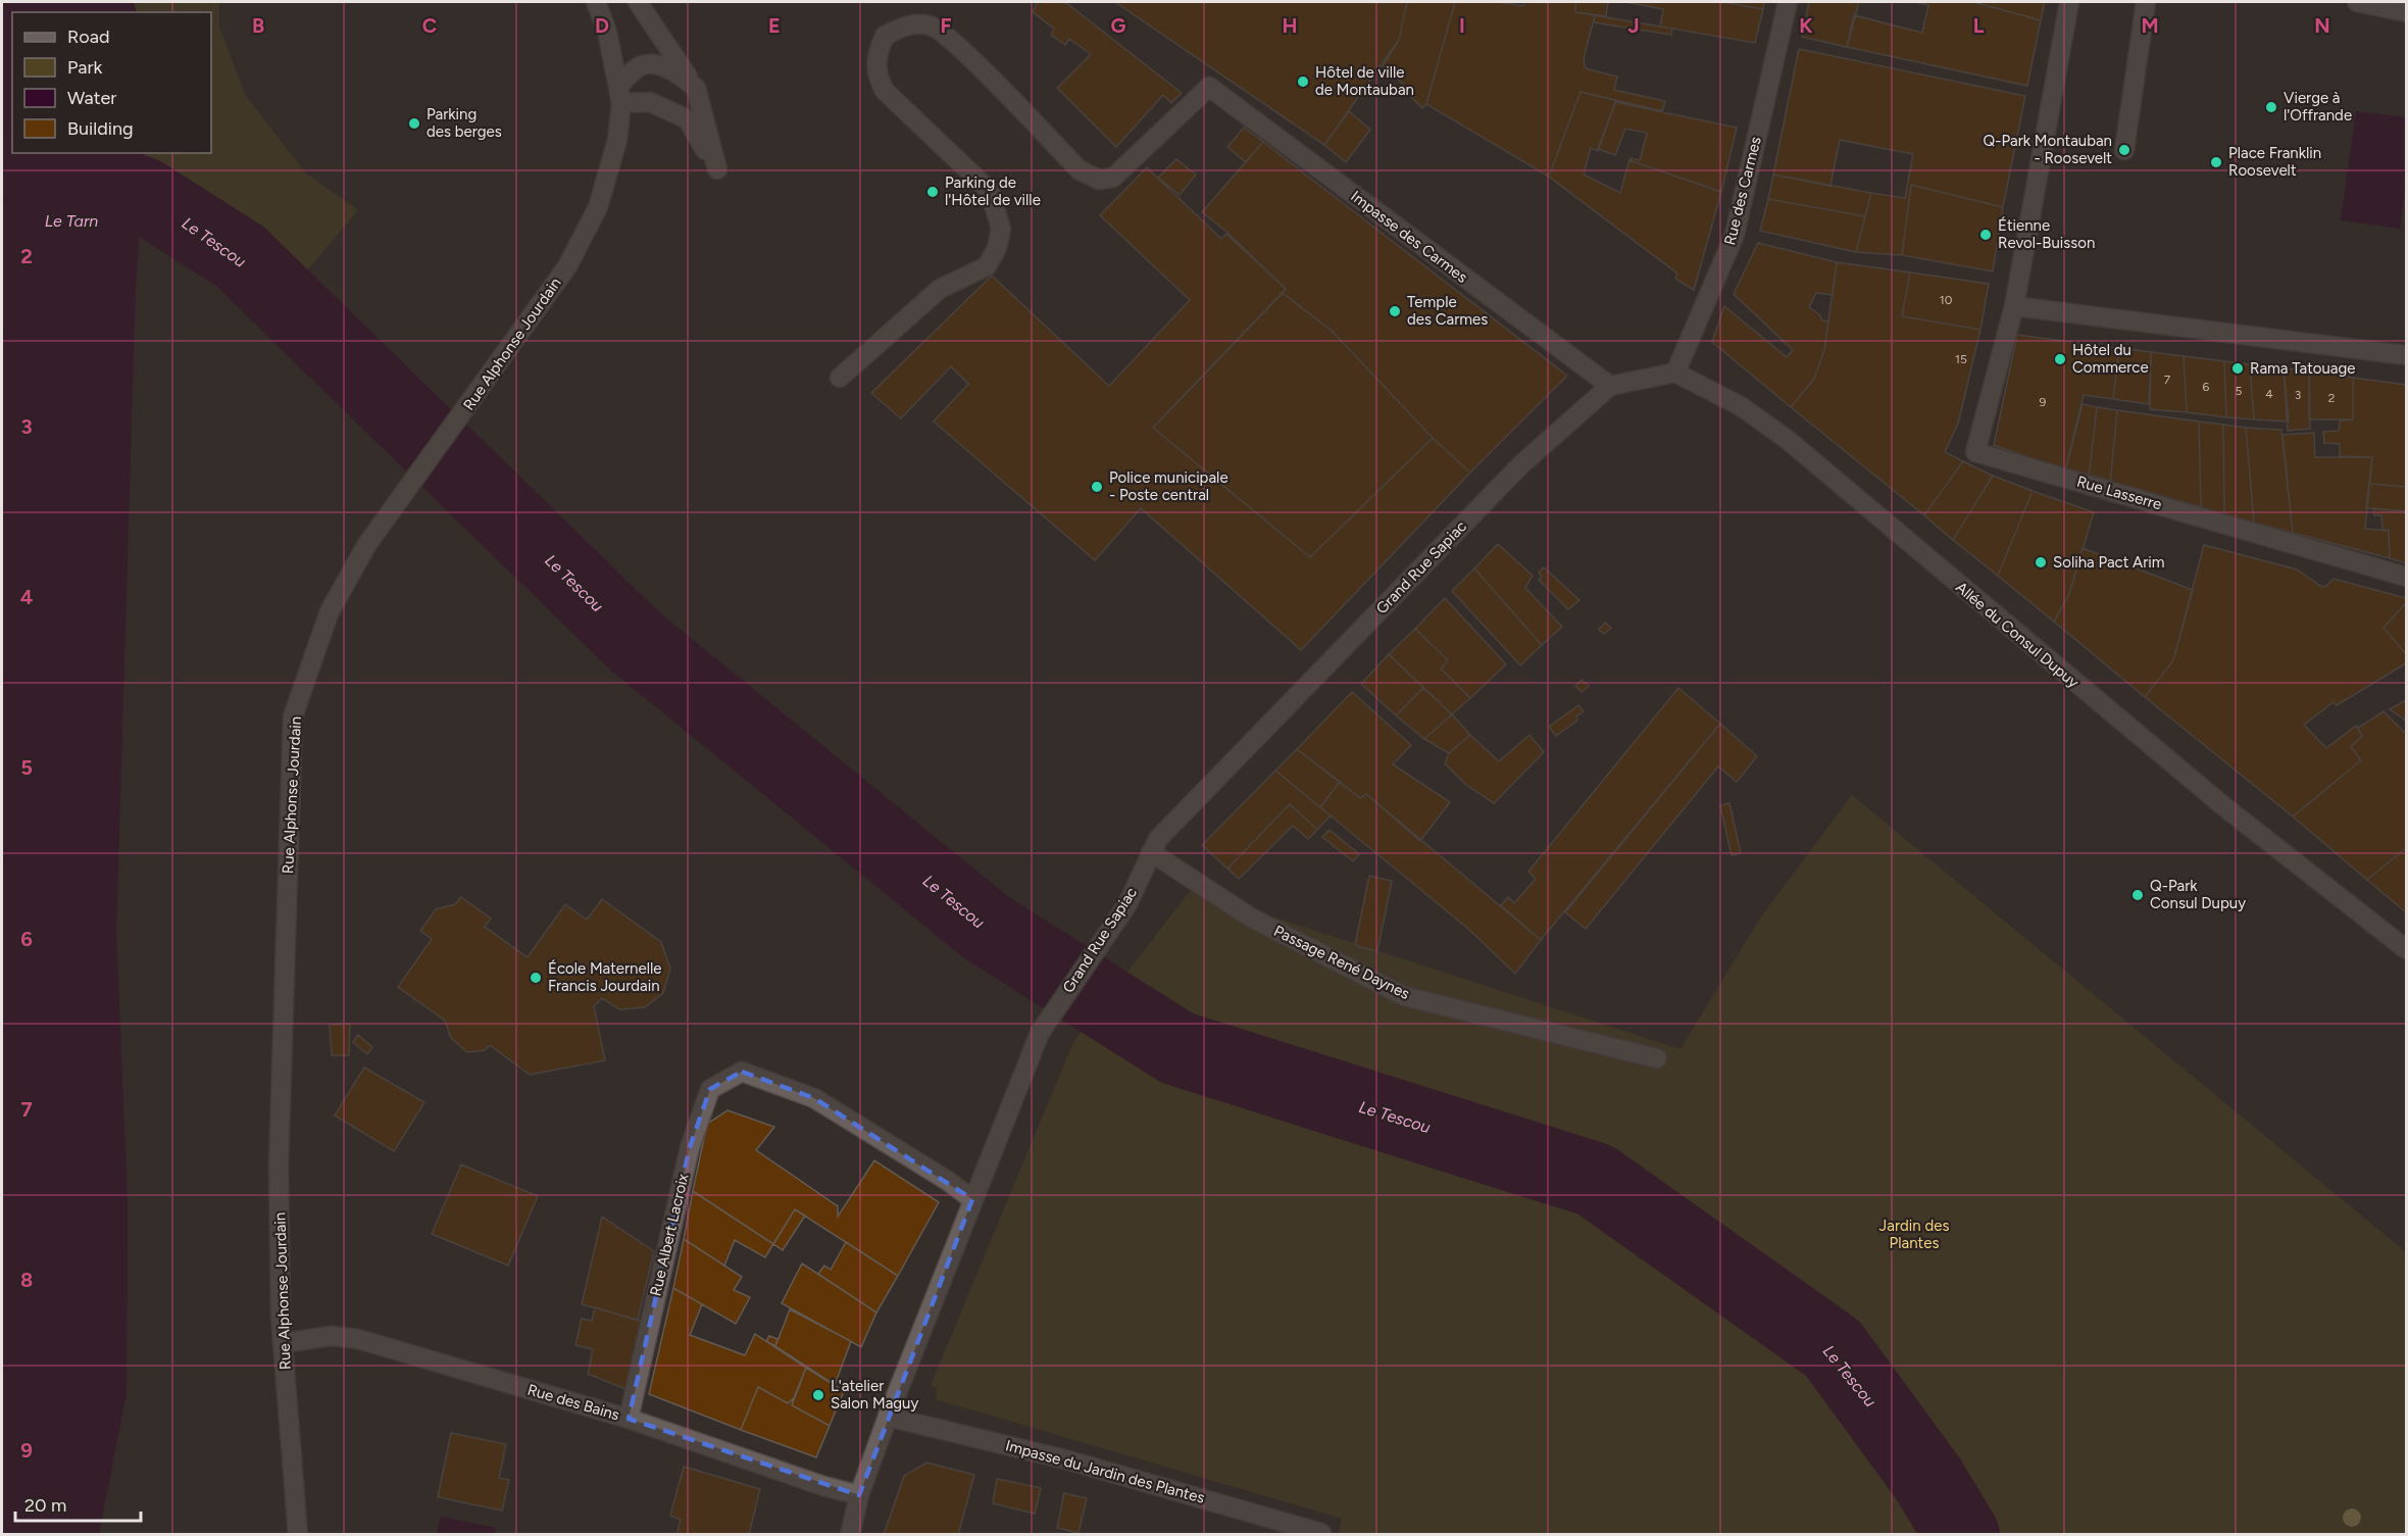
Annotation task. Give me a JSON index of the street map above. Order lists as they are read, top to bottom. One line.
{"streets":{"street":["Rue des Carmes","Impasse des Carmes","Rue Alphonse Jourdain","Rue Lasserre","Grand Rue Sapiac","Allée du Consul Dupuy","Passage René Daynes","Rue Albert Lacroix","Rue des Bains","Impasse du Jardin des Plantes"]},"crossings":[["Rue des Carmes","Allée du Consul Dupuy"],["Impasse des Carmes","Grand Rue Sapiac"],["Rue Alphonse Jourdain","Rue des Bains"],["Grand Rue Sapiac","Passage René Daynes"],["Grand Rue Sapiac","Rue Albert Lacroix"],["Grand Rue Sapiac","Rue des Bains"],["Grand Rue Sapiac","Impasse du Jardin des Plantes"],["Rue Albert Lacroix","Rue des Bains"]],"water":["Le Tarn","Le Tescou"],"parks":["Jardin des Plantes"],"places":["Hôtel de ville de Montauban","Vierge à l'Offrande","Parking des berges","Q-Park Montauban - Roosevelt","Place Franklin Roosevelt","Parking de l'Hôtel de ville","Étienne Revol-Buisson","Temple des Carmes","Hôtel du Commerce","Rama Tatouage","Police municipale - Poste central","Soliha Pact Arim","Q-Park Consul Dupuy","École Maternelle Francis Jourdain","L'atelier Salon Maguy"],"house_numbers":["10","15","7","6","5","4","3","2","9"],"legend":["Road","Park","Water","Building"],"scale_bar":"20 m","grid":{"columns":["B","C","D","E","F","G","H","I","J","K","L","M","N"],"rows":["2","3","4","5","6","7","8","9"]}}
